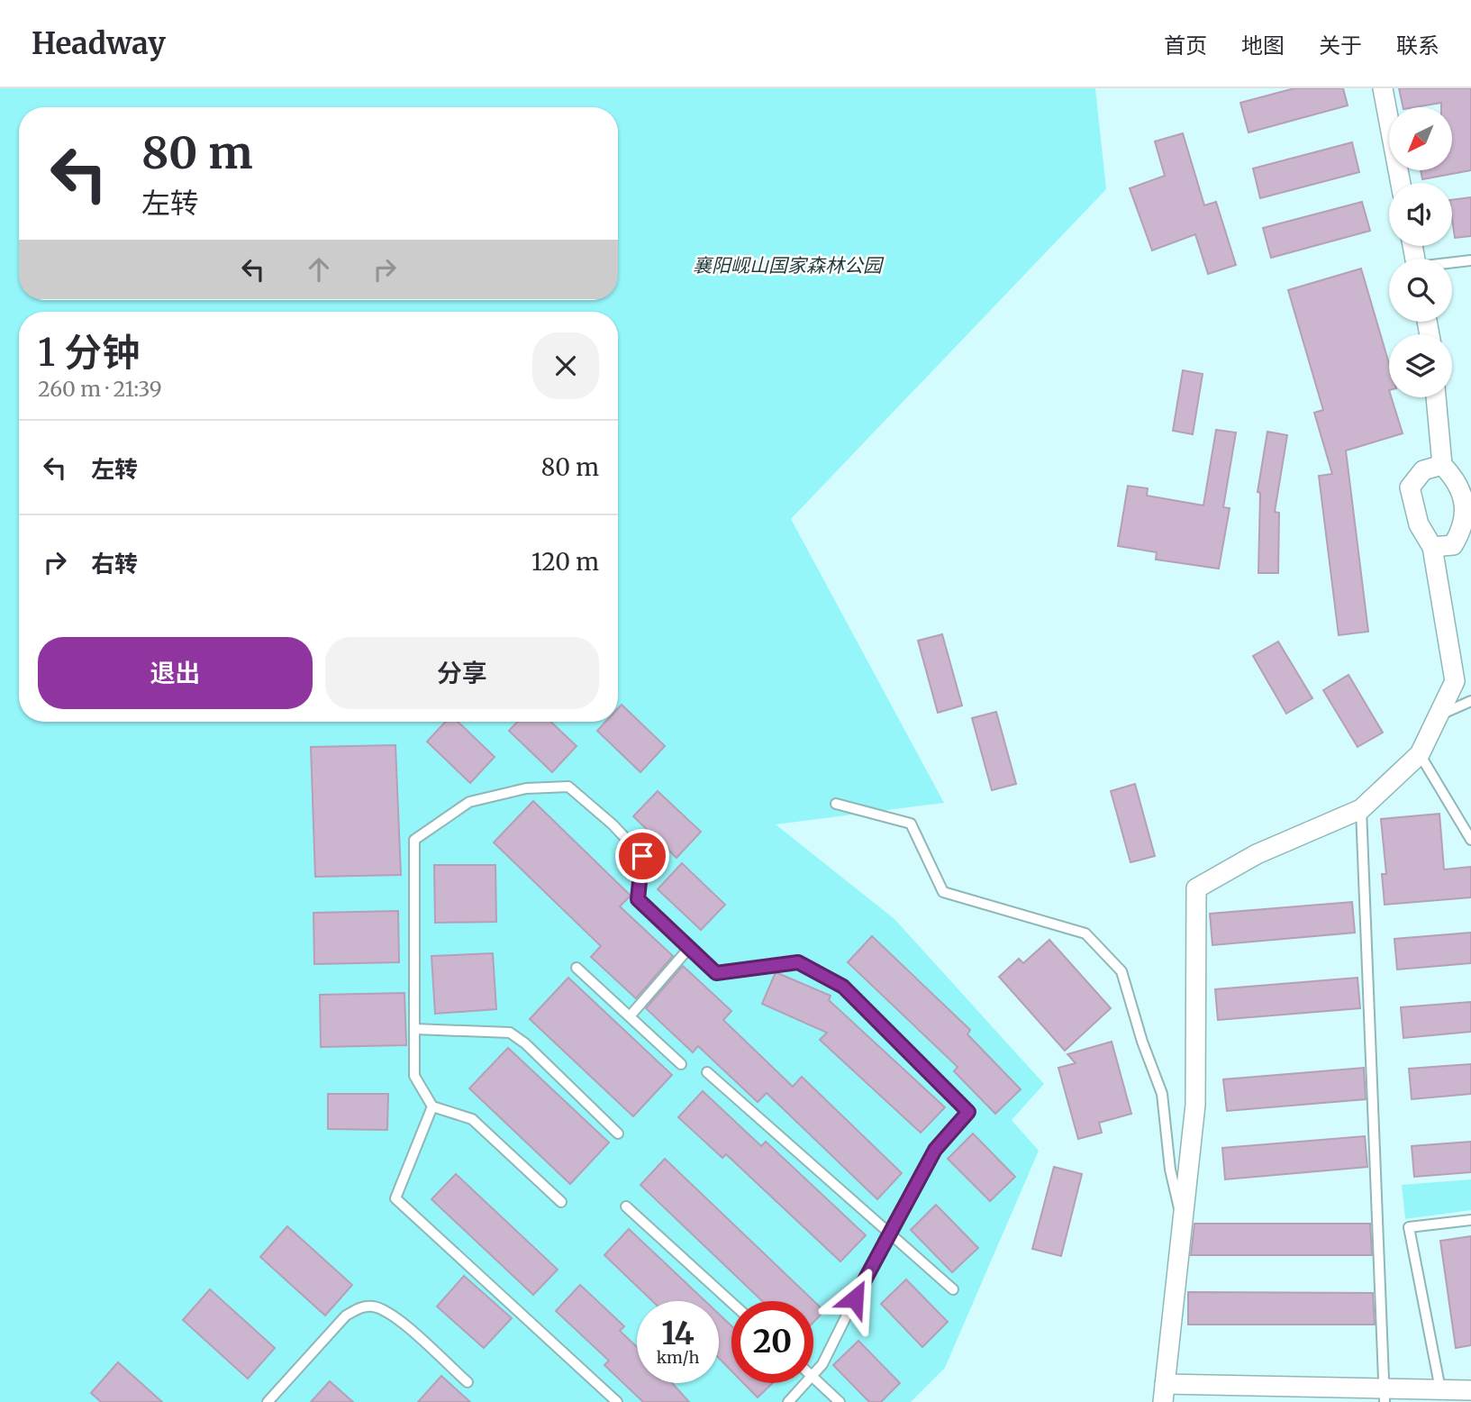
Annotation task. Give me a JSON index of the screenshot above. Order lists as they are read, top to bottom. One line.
{"parks":["襄阳岘山国家森林公园"],"north":"bottom left","page":{"header":"Headway","nav":["首页","地图","关于","联系"],"turn":["80 m","左转"],"heading":["1 分钟","260 m · 21:39"],"list":[{"name":"左转","value":"80 m"},{"name":"右转","value":"120 m"}],"buttons":["退出","分享"],"speed":"14 km/h","limit":"20"}}
